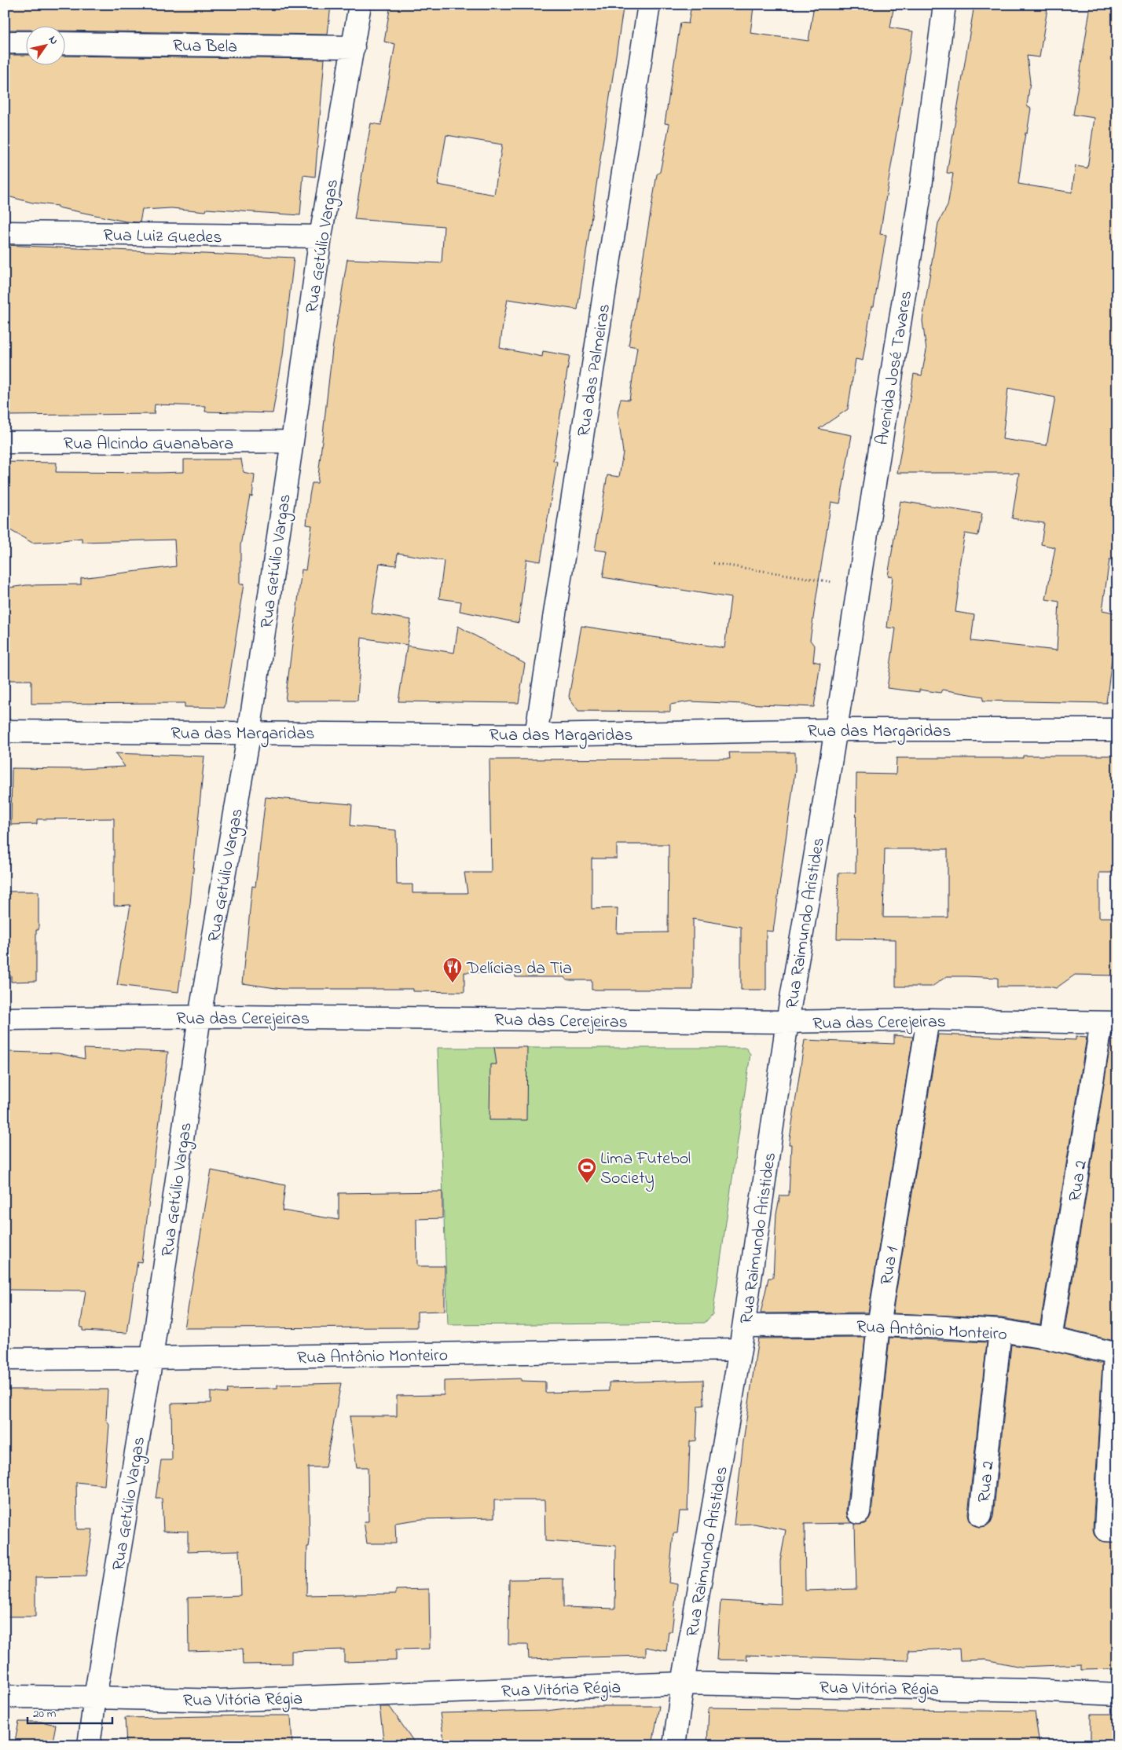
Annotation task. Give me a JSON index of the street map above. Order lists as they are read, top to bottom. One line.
{"streets":{"street":["Rua Bela","Rua Luiz Guedes","Rua Getúlio Vargas","Avenida José Tavares","Rua das Palmeiras","Rua Alcindo Guanabara","Rua das Margaridas","Rua Raimundo Aristides","Rua das Cerejeiras","Rua 2","Rua 1","Rua Antônio Monteiro","Rua Vitória Régia"]},"crossings":[["Rua Bela","Rua Getúlio Vargas"],["Rua Luiz Guedes","Rua Getúlio Vargas"],["Rua Getúlio Vargas","Rua Alcindo Guanabara"],["Rua Getúlio Vargas","Rua das Margaridas"],["Rua Getúlio Vargas","Rua das Cerejeiras"],["Rua Getúlio Vargas","Rua Antônio Monteiro"],["Rua Getúlio Vargas","Rua Vitória Régia"],["Avenida José Tavares","Rua das Margaridas"],["Avenida José Tavares","Rua Raimundo Aristides"],["Rua das Palmeiras","Rua das Margaridas"],["Rua das Margaridas","Rua Raimundo Aristides"],["Rua Raimundo Aristides","Rua das Cerejeiras"],["Rua Raimundo Aristides","Rua Antônio Monteiro"],["Rua Raimundo Aristides","Rua Vitória Régia"],["Rua das Cerejeiras","Rua 2"],["Rua das Cerejeiras","Rua 1"],["Rua 2","Rua Antônio Monteiro"],["Rua 1","Rua Antônio Monteiro"]],"places":{"restaurant":["Delícias da Tia"],"sports":["Lima Futebol Society"]},"scale_bar":"20 m","north":"top right"}
